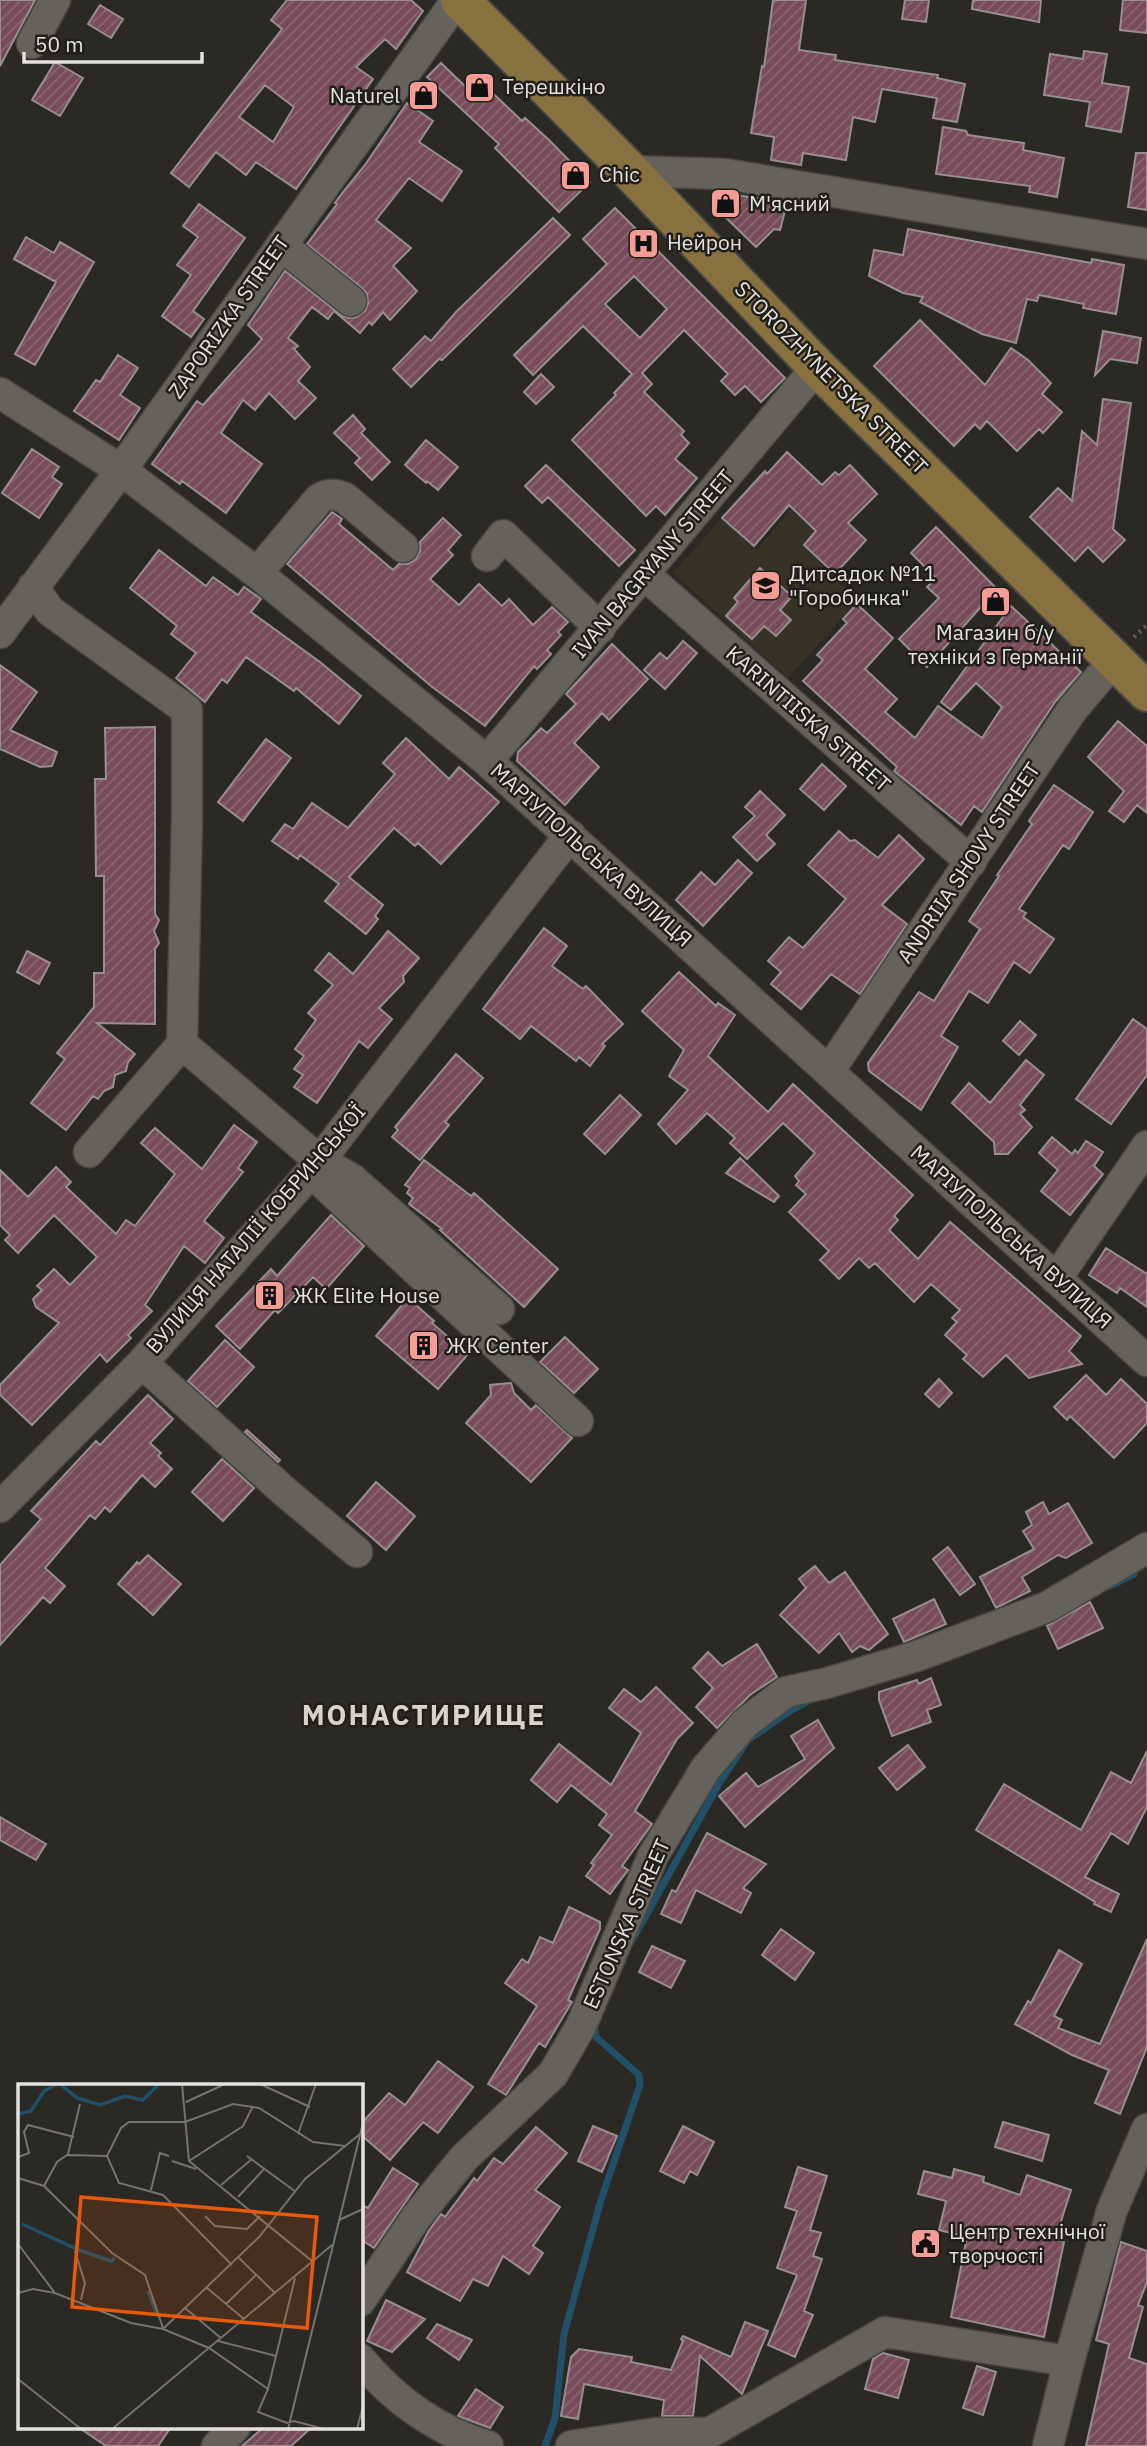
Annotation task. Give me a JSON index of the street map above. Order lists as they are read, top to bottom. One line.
{"streets":{"main road":["STOROZHYNETSKA STREET"],"street":["ZAPORIZKA STREET","IVAN BAGRYANY STREET","KARINTIISKA STREET","МАРІУПОЛЬСЬКА ВУЛИЦЯ","ANDRIIA SHOVY STREET","ВУЛИЦЯ НАТАЛІЇ КОБРИНСЬКОЇ","ESTONSKA STREET"]},"crossings":[["ZAPORIZKA STREET","STOROZHYNETSKA STREET"],["ZAPORIZKA STREET","МАРІУПОЛЬСЬКА ВУЛИЦЯ"],["STOROZHYNETSKA STREET","IVAN BAGRYANY STREET"],["STOROZHYNETSKA STREET","ANDRIIA SHOVY STREET"],["IVAN BAGRYANY STREET","KARINTIISKA STREET"],["IVAN BAGRYANY STREET","МАРІУПОЛЬСЬКА ВУЛИЦЯ"],["KARINTIISKA STREET","ANDRIIA SHOVY STREET"],["МАРІУПОЛЬСЬКА ВУЛИЦЯ","ANDRIIA SHOVY STREET"],["МАРІУПОЛЬСЬКА ВУЛИЦЯ","ВУЛИЦЯ НАТАЛІЇ КОБРИНСЬКОЇ"]],"districts":["МОНАСТИРИЩЕ"],"places":{"shop":["Терешкіно","Naturel","Chic","М'ясний","Магазин б/у техніки з Германії"],"hospital":["Нейрон"],"school or university":["Дитсадок №11 \"Горобинка\""],"building":["ЖК Elite House","ЖК Center"],"public building":["Центр технічної творчості"]},"scale_bar":"50 m"}
